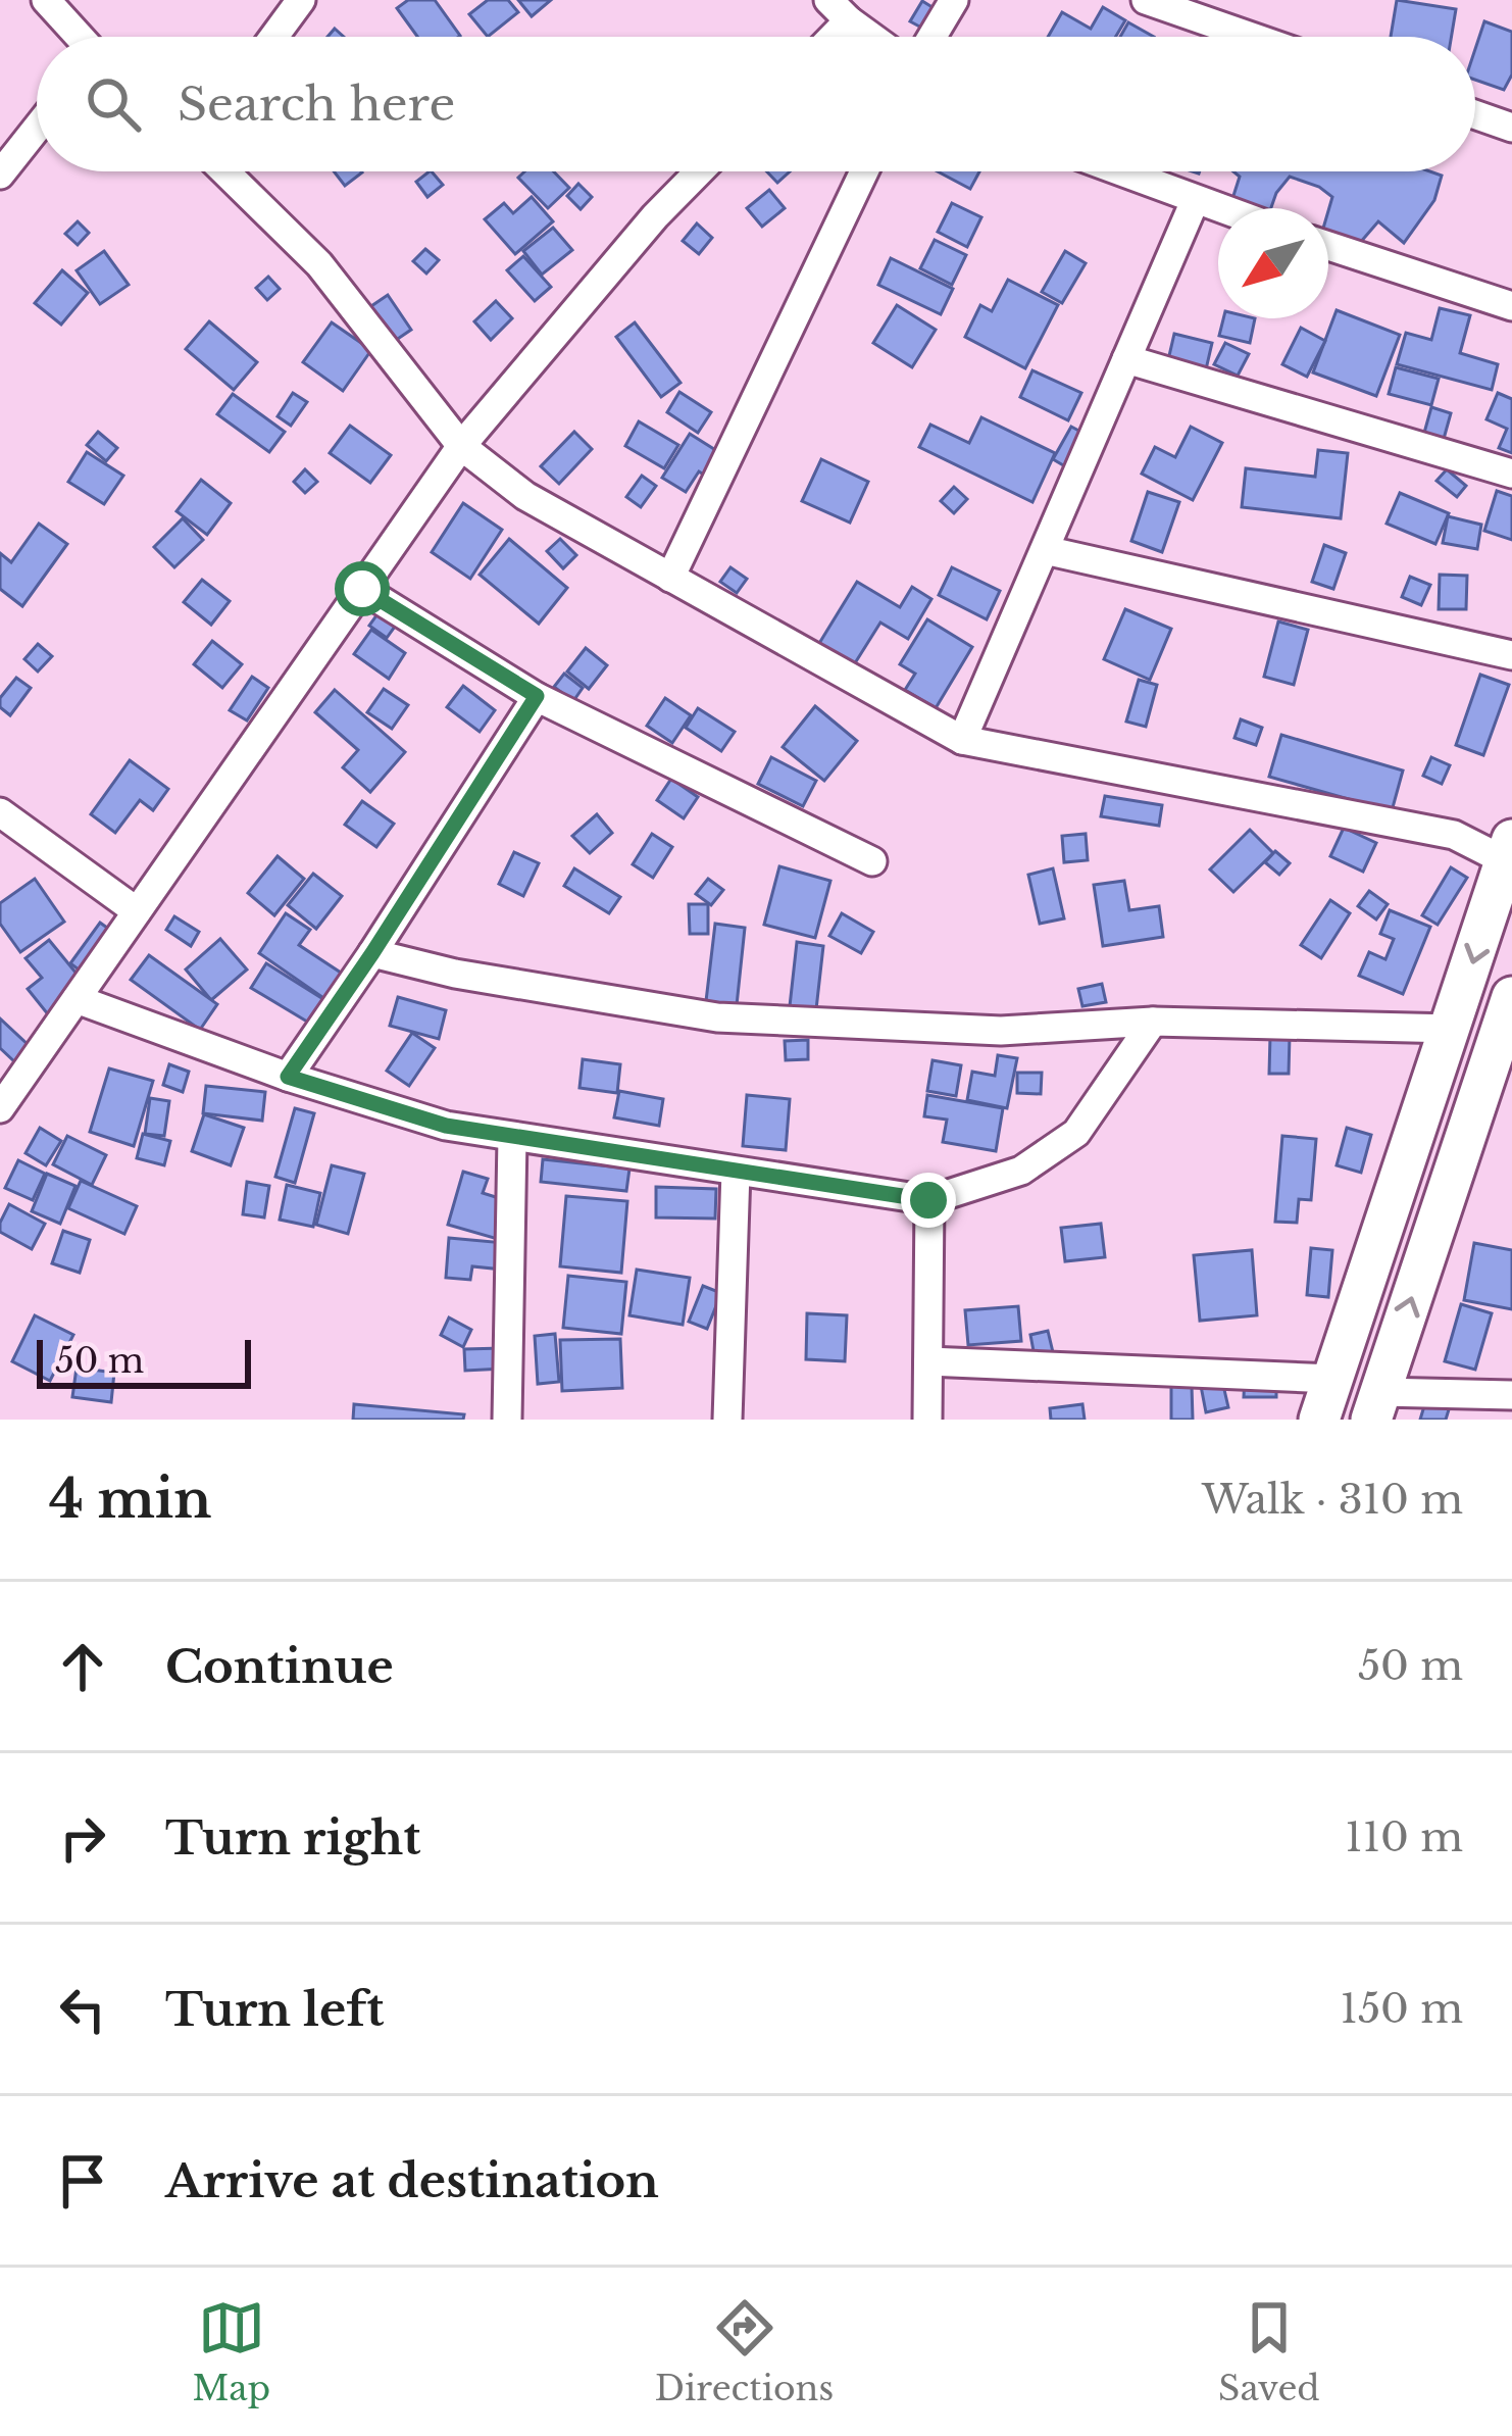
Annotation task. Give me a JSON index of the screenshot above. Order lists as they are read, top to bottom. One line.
{"scale_bar":"50 m","north":"bottom left","page":{"search":"Search here","scale":"50 m","heading":["4 min","Walk · 310 m"],"list":[["Continue","50 m"],["Turn right","110 m"],["Turn left","150 m"],"Arrive at destination"],"nav":["Map","Directions","Saved"]}}
